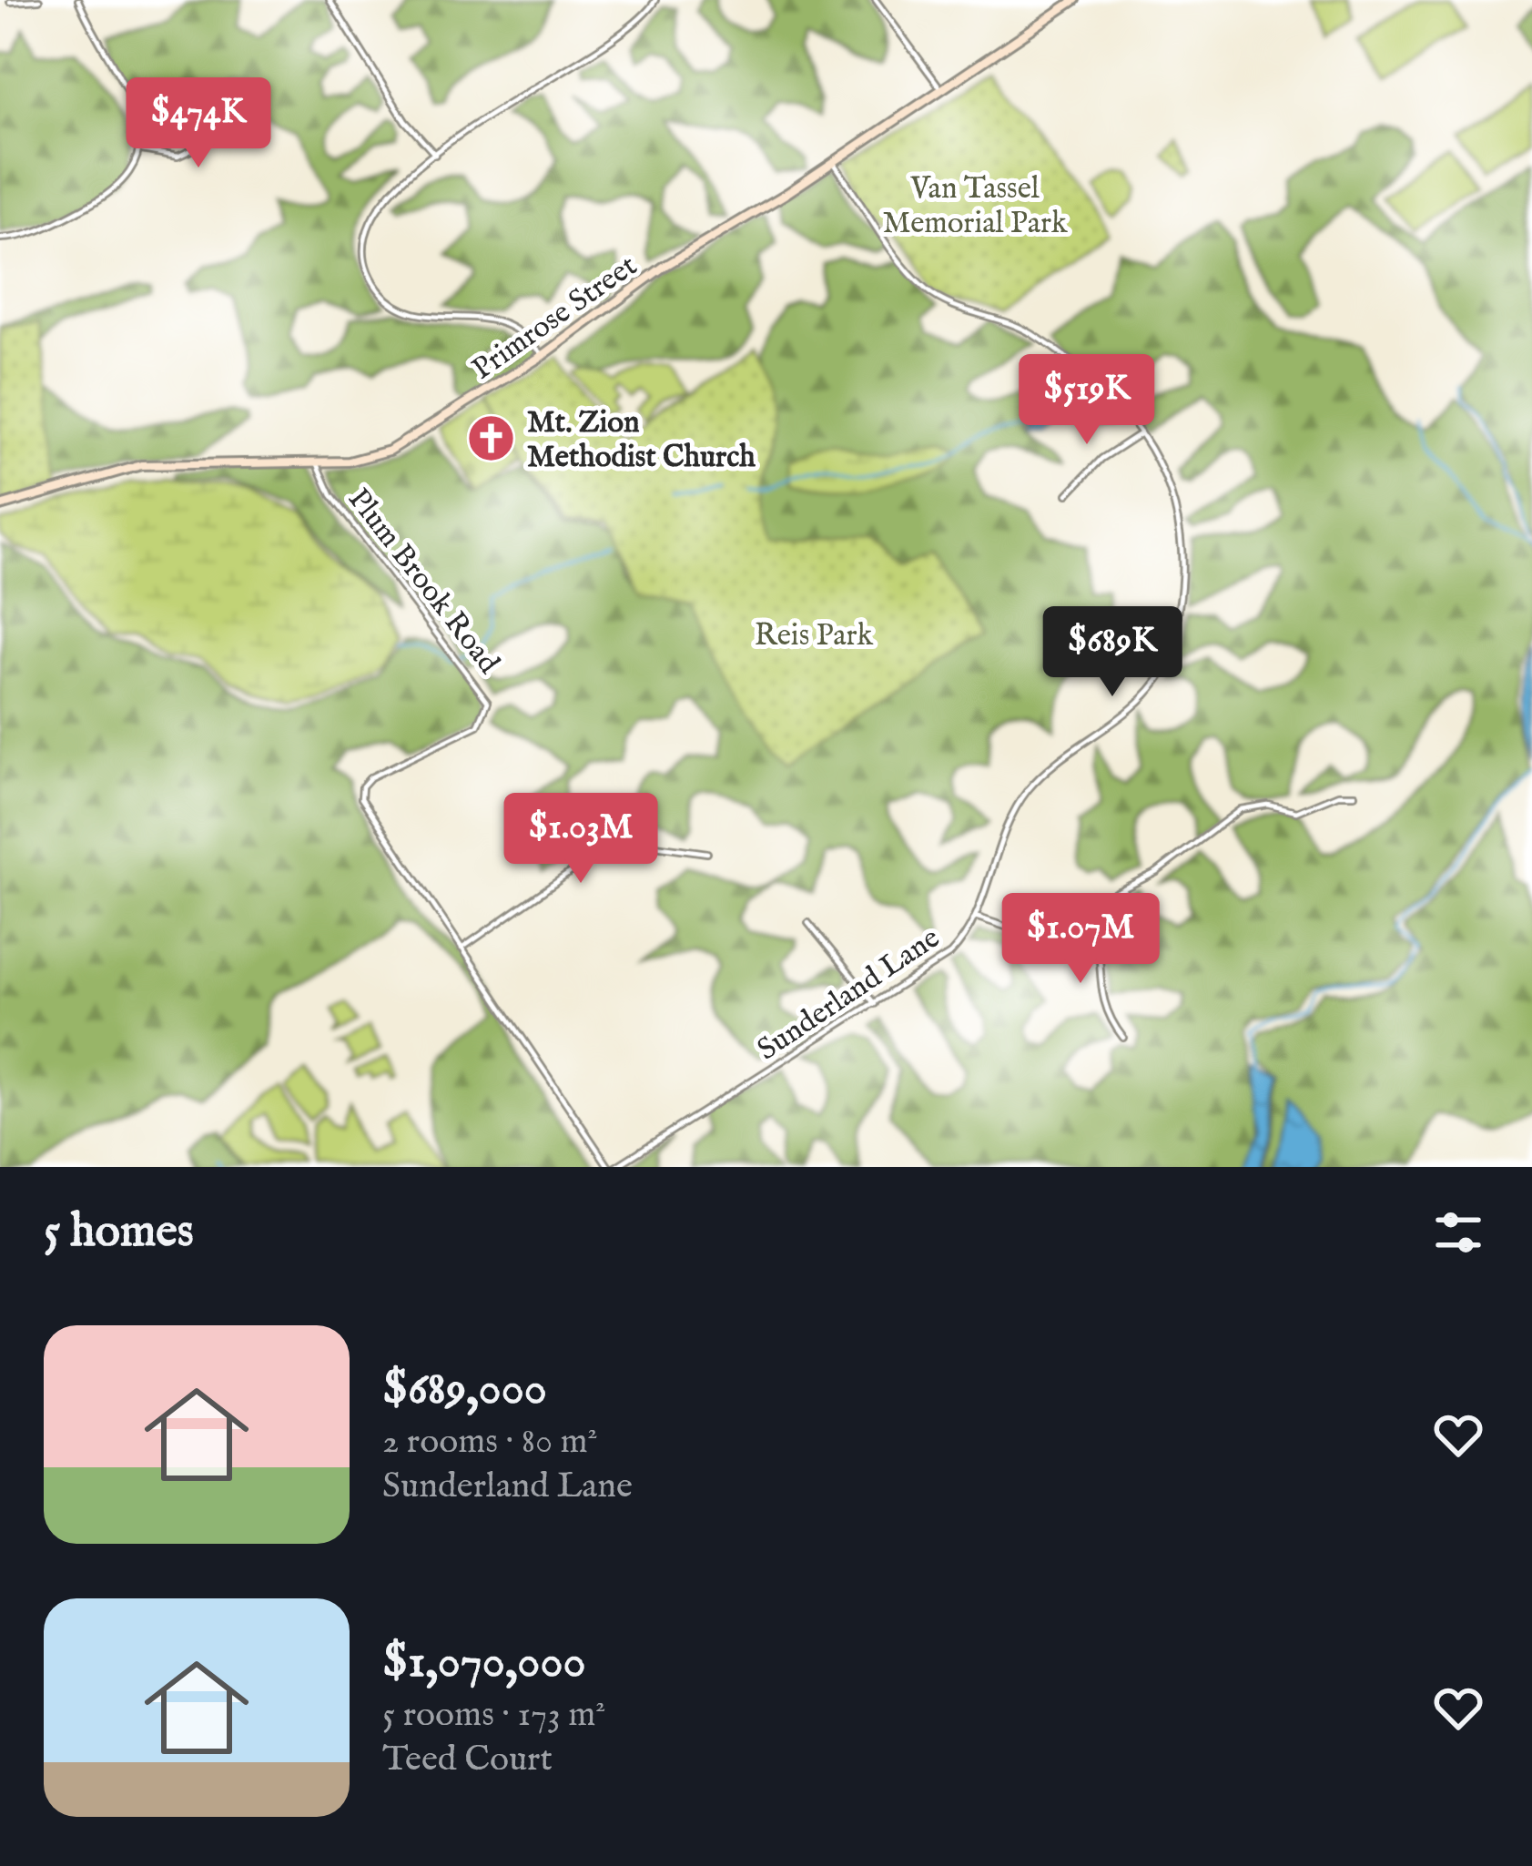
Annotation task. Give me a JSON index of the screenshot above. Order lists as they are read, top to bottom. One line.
{"streets":{"main road":["Primrose Street"],"street":["Plum Brook Road","Sunderland Lane"]},"crossings":[["Primrose Street","Plum Brook Road"],["Primrose Street","Sunderland Lane"],["Plum Brook Road","Sunderland Lane"]],"parks":["Van Tassel Memorial Park","Reis Park"],"places":{"church":["Mt. Zion Methodist Church"]},"page":{"price":["$474K","$519K","$689K","$1.03M","$1.07M"],"heading":"5 homes","list":[{"name":"$689,000","note":"2 rooms · 80 m² · Sunderland Lane"},{"name":"$1,070,000","note":"5 rooms · 173 m² · Teed Court"}]}}
